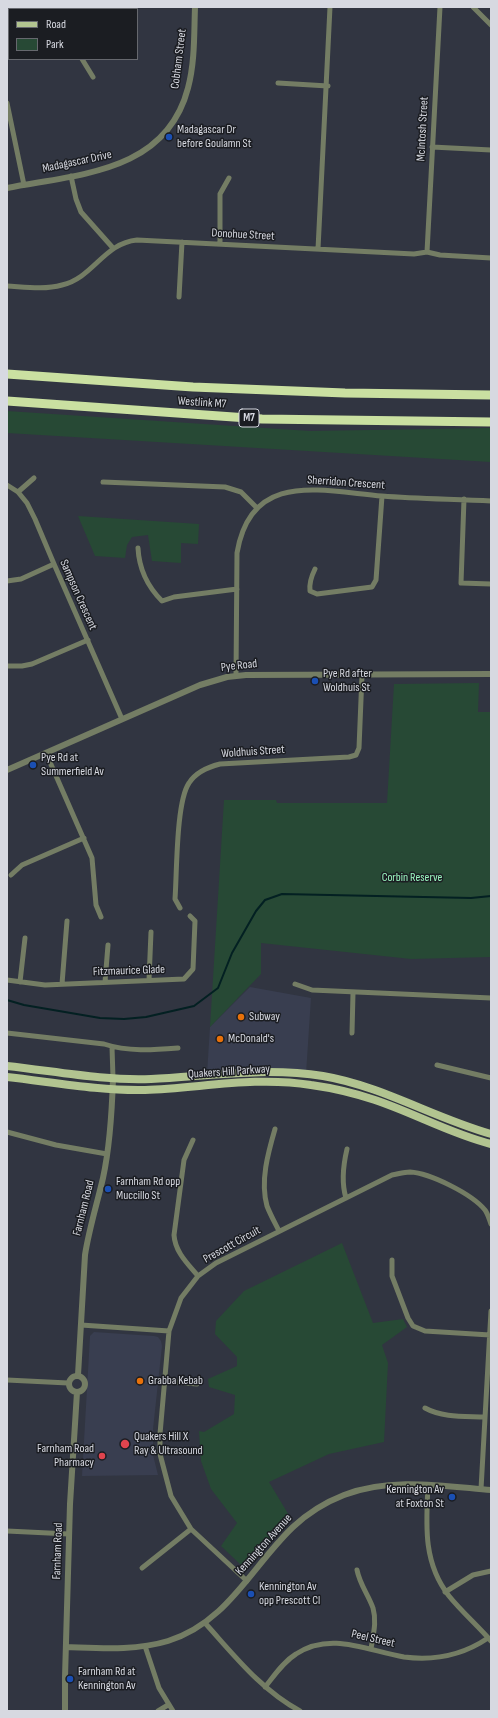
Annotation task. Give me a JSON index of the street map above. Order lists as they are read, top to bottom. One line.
{"streets":{"highway":["Westlink M7","M7"],"main road":["Quakers Hill Parkway"],"street":["Cobham Street","McIntosh Street","Madagascar Drive","Donohue Street","Sherridon Crescent","Sampson Crescent","Pye Road","Woldhuis Street","Fitzmaurice Glade","Farnham Road","Prescott Circuit","Kennington Avenue","Peel Street"]},"crossings":[["Cobham Street","Madagascar Drive"],["McIntosh Street","Donohue Street"],["Sherridon Crescent","Pye Road"],["Sampson Crescent","Pye Road"],["Pye Road","Woldhuis Street"],["Quakers Hill Parkway","Farnham Road"],["Farnham Road","Kennington Avenue"],["Prescott Circuit","Kennington Avenue"]],"parks":["Corbin Reserve"],"places":["Madagascar Dr before Goulamn St","Pye Rd after Woldhuis St","Pye Rd at Summerfield Av","Subway","McDonald's","Farnham Rd opp Muccillo St","Grabba Kebab","Quakers Hill X Ray & Ultrasound","Farnham Road Pharmacy","Kennington Av at Foxton St","Kennington Av opp Prescott Cl","Farnham Rd at Kennington Av"],"legend":["Road","Park"]}
